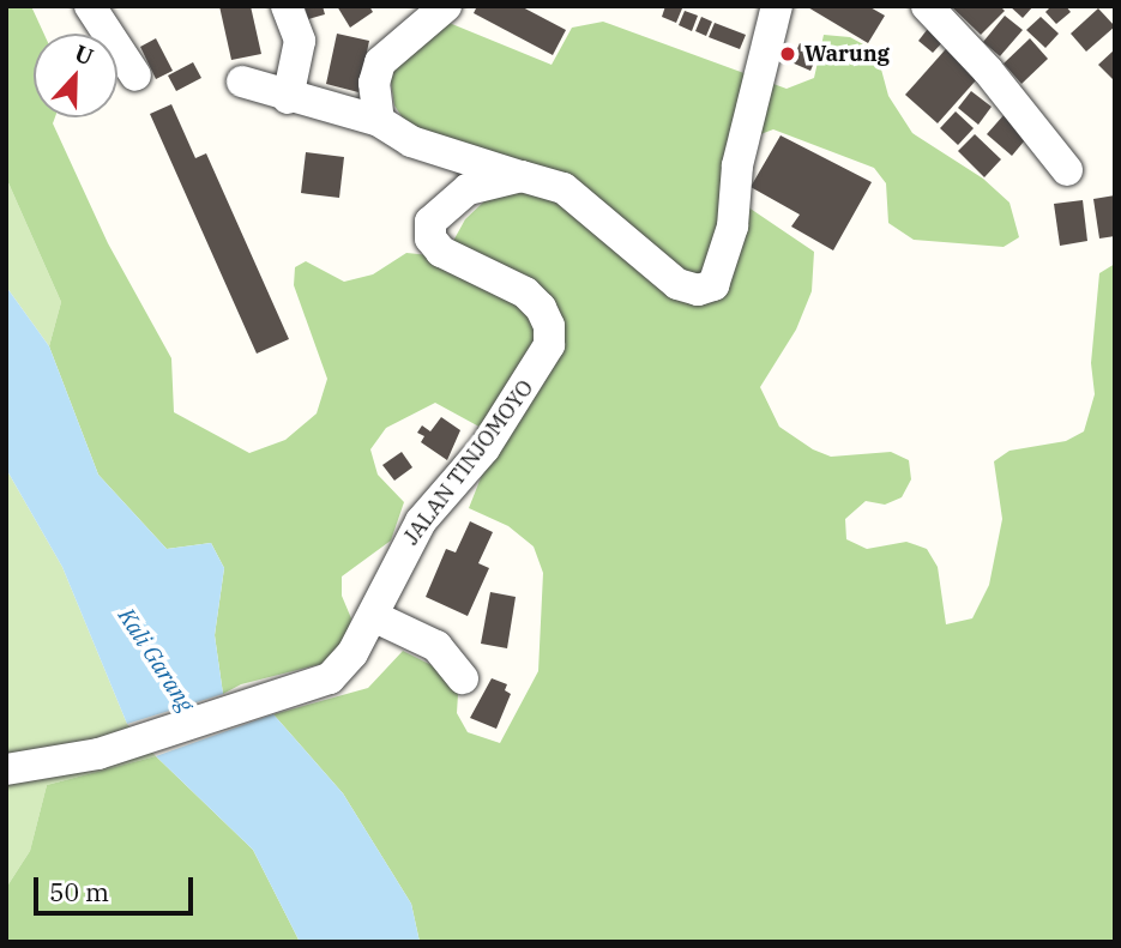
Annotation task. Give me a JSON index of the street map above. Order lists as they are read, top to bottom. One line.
{"streets":{"street":["JALAN TINJOMOYO"]},"water":["Kali Garang"],"places":["Warung"],"scale_bar":"50 m","north":"top"}
